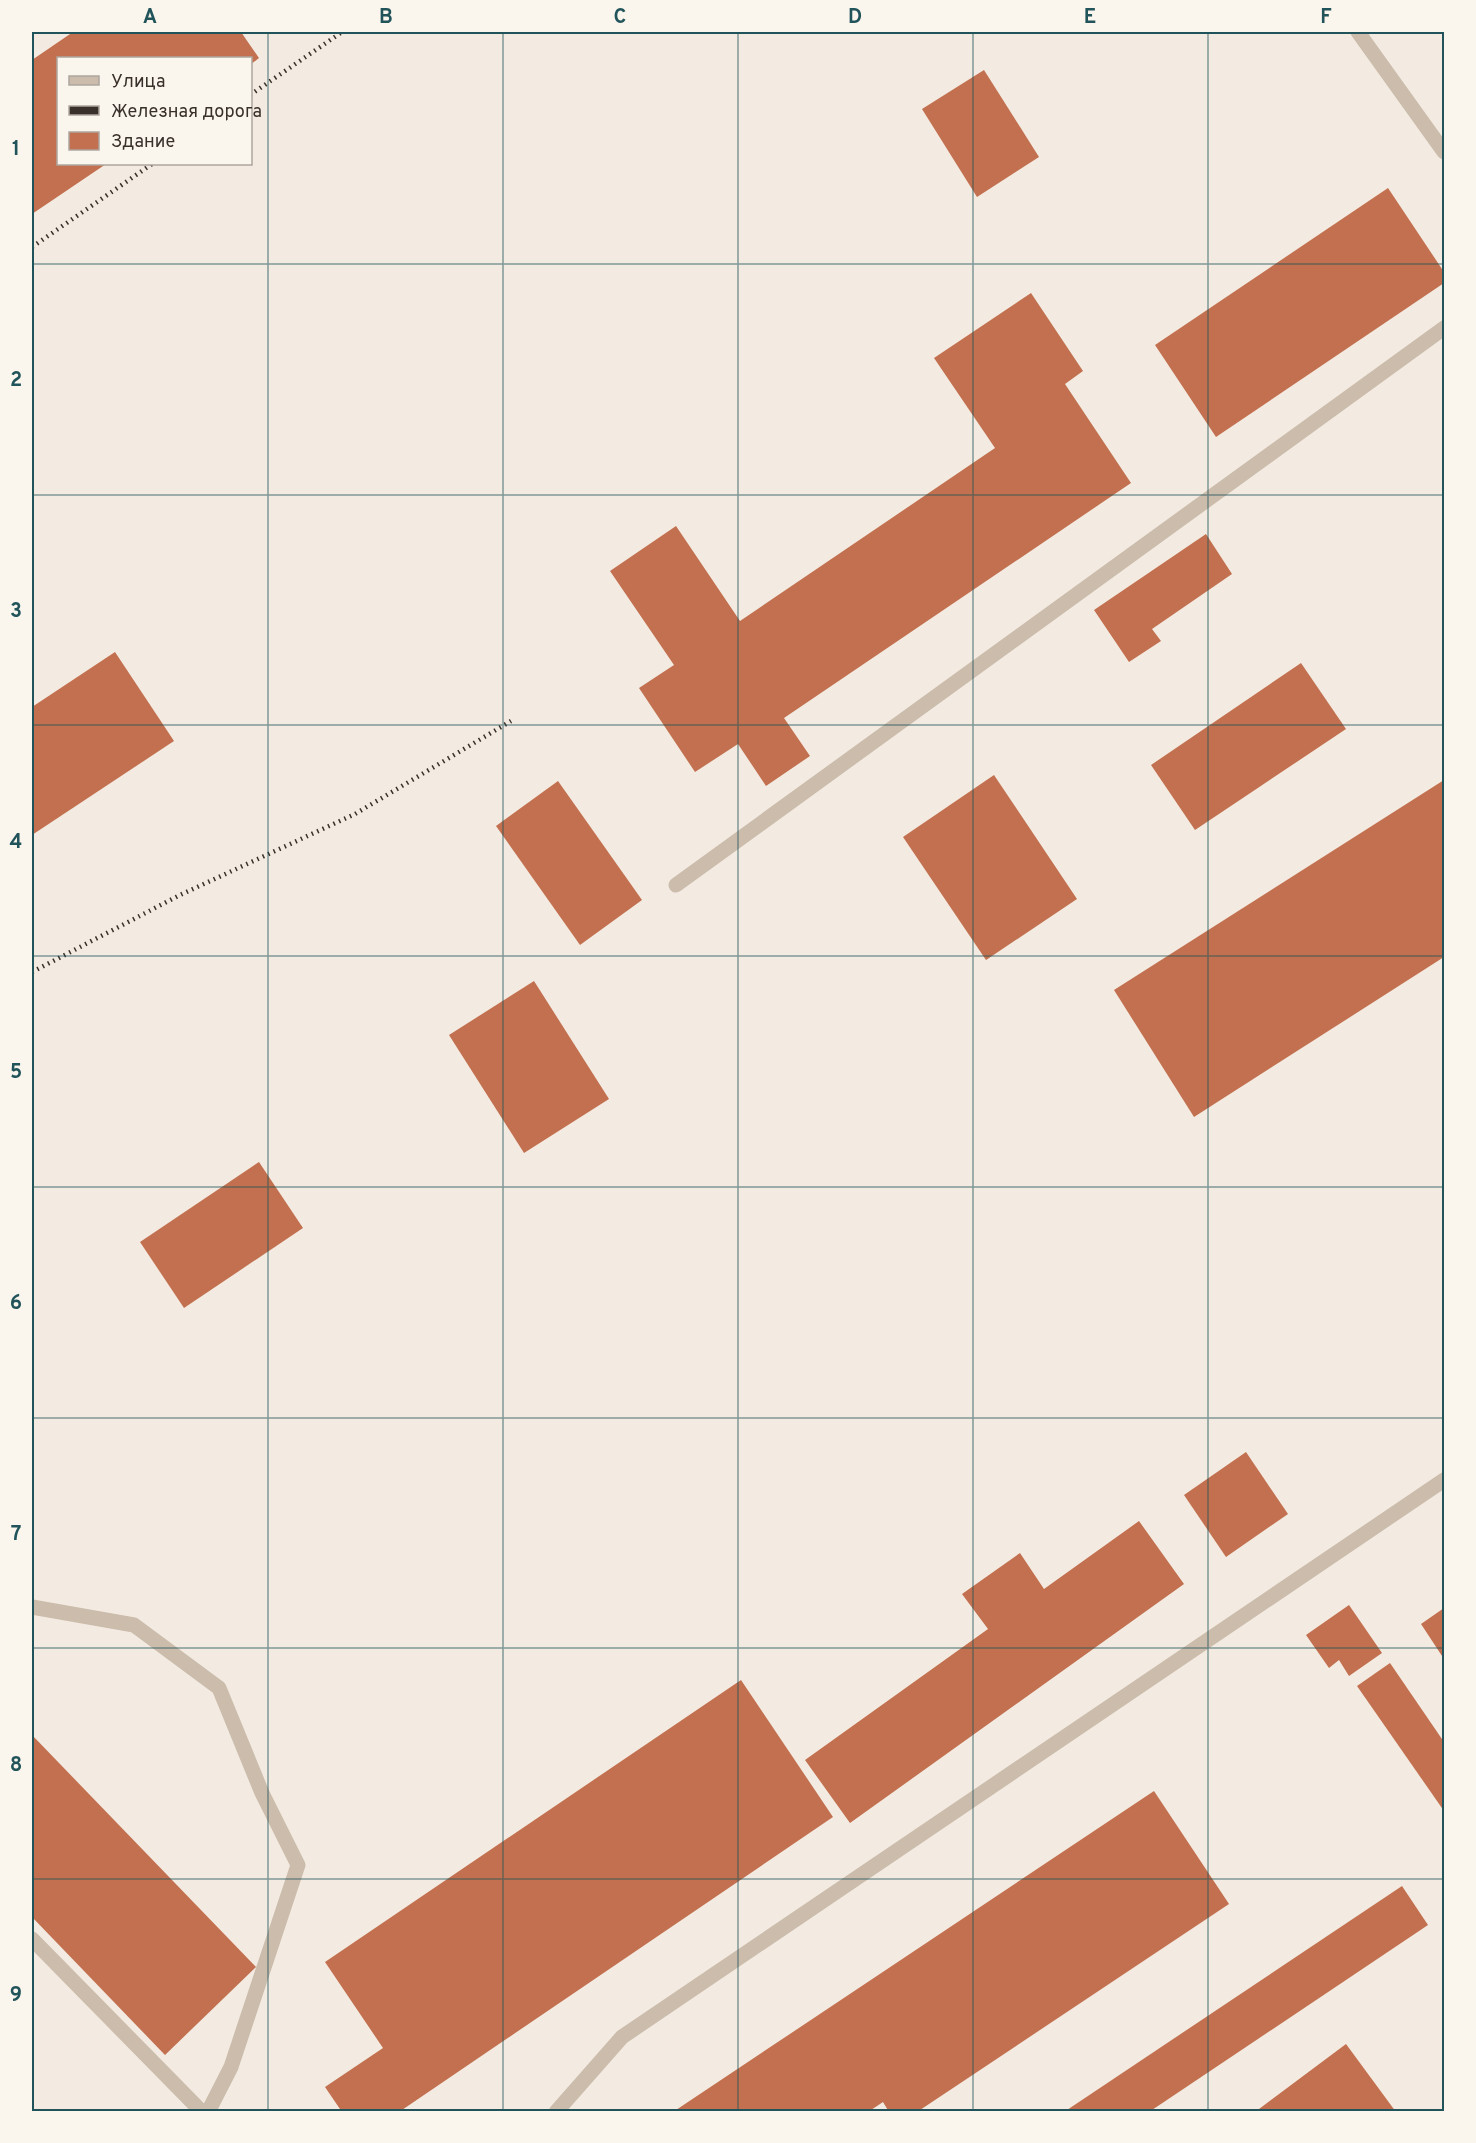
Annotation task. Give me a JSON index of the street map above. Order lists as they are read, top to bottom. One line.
{"legend":["Улица","Железная дорога","Здание"],"grid":{"columns":["A","B","C","D","E","F"],"rows":["1","2","3","4","5","6","7","8","9"]}}
